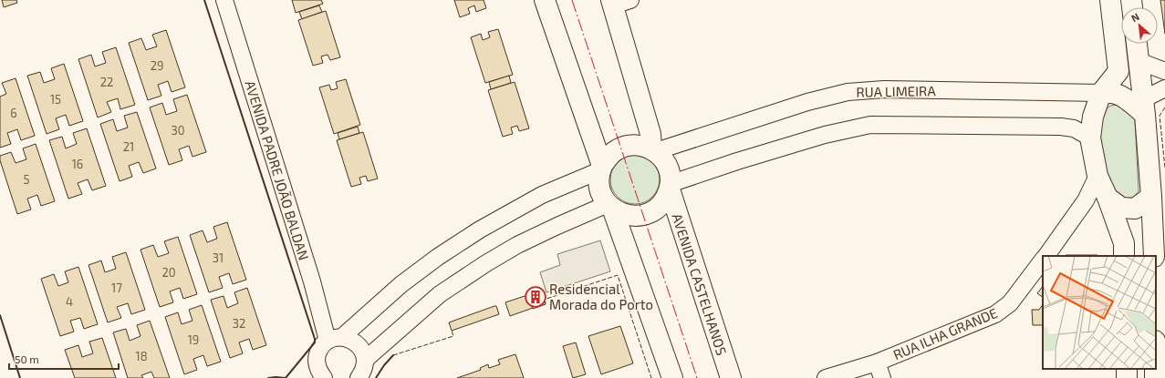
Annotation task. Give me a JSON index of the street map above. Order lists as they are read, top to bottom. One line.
{"streets":{"main road":["AVENIDA CASTELHANOS"],"street":["RUA LIMEIRA","AVENIDA PADRE JOÃO BALDAN","RUA ILHA GRANDE"]},"crossings":[["RUA LIMEIRA","AVENIDA CASTELHANOS"]],"places":{"building":["Residencial Morada do Porto"]},"house_numbers":["29","22","15","6","30","21","16","5","31","20","17","4","32","19","18"],"scale_bar":"50 m","north":"top left"}
